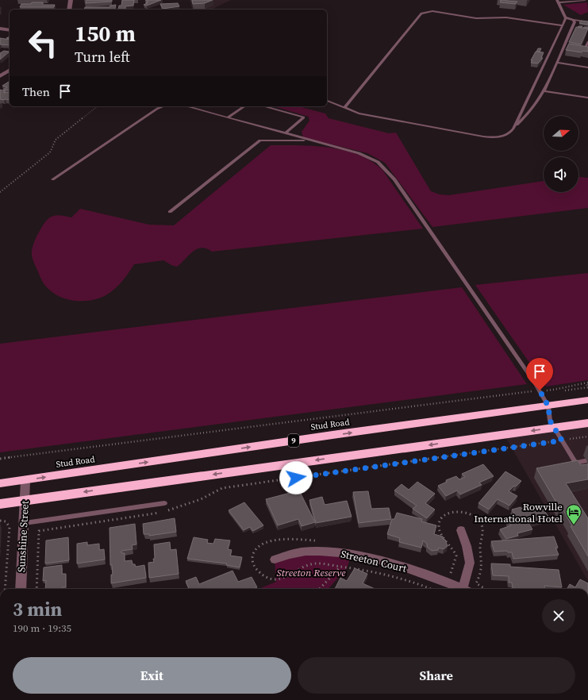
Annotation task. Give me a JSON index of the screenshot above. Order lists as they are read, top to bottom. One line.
{"streets":{"highway":["Stud Road","9"],"street":["Sunshine Street","Streeton Court"]},"crossings":[["Stud Road","Sunshine Street"]],"parks":["Streeton Reserve"],"places":{"hotel":["Rowville International Hotel"]},"north":"right","page":{"turn":["150 m","Turn left"],"then":"Then","heading":["3 min","190 m · 19:35"],"buttons":["Exit","Share"]}}
